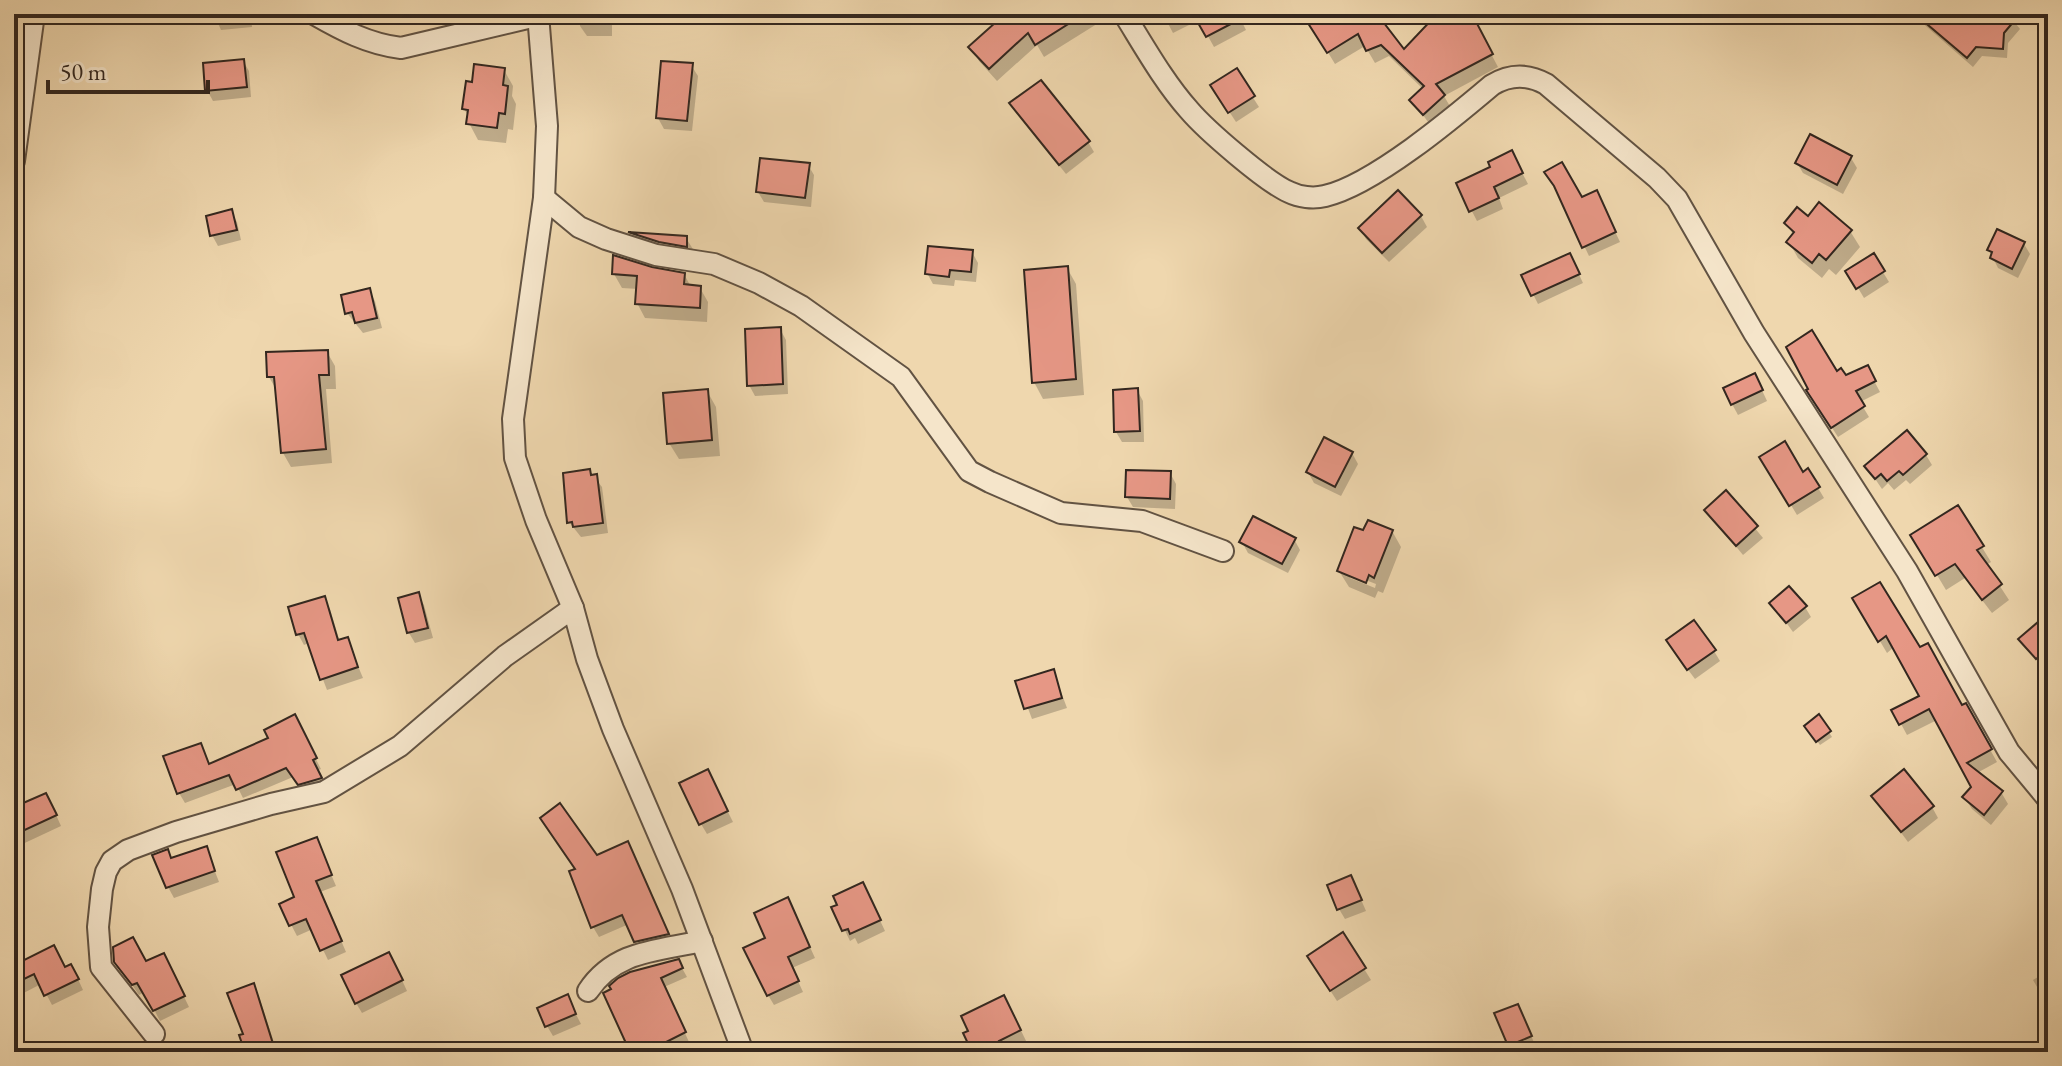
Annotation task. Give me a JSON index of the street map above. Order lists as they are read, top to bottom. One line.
{"scale_bar":"50 m"}
